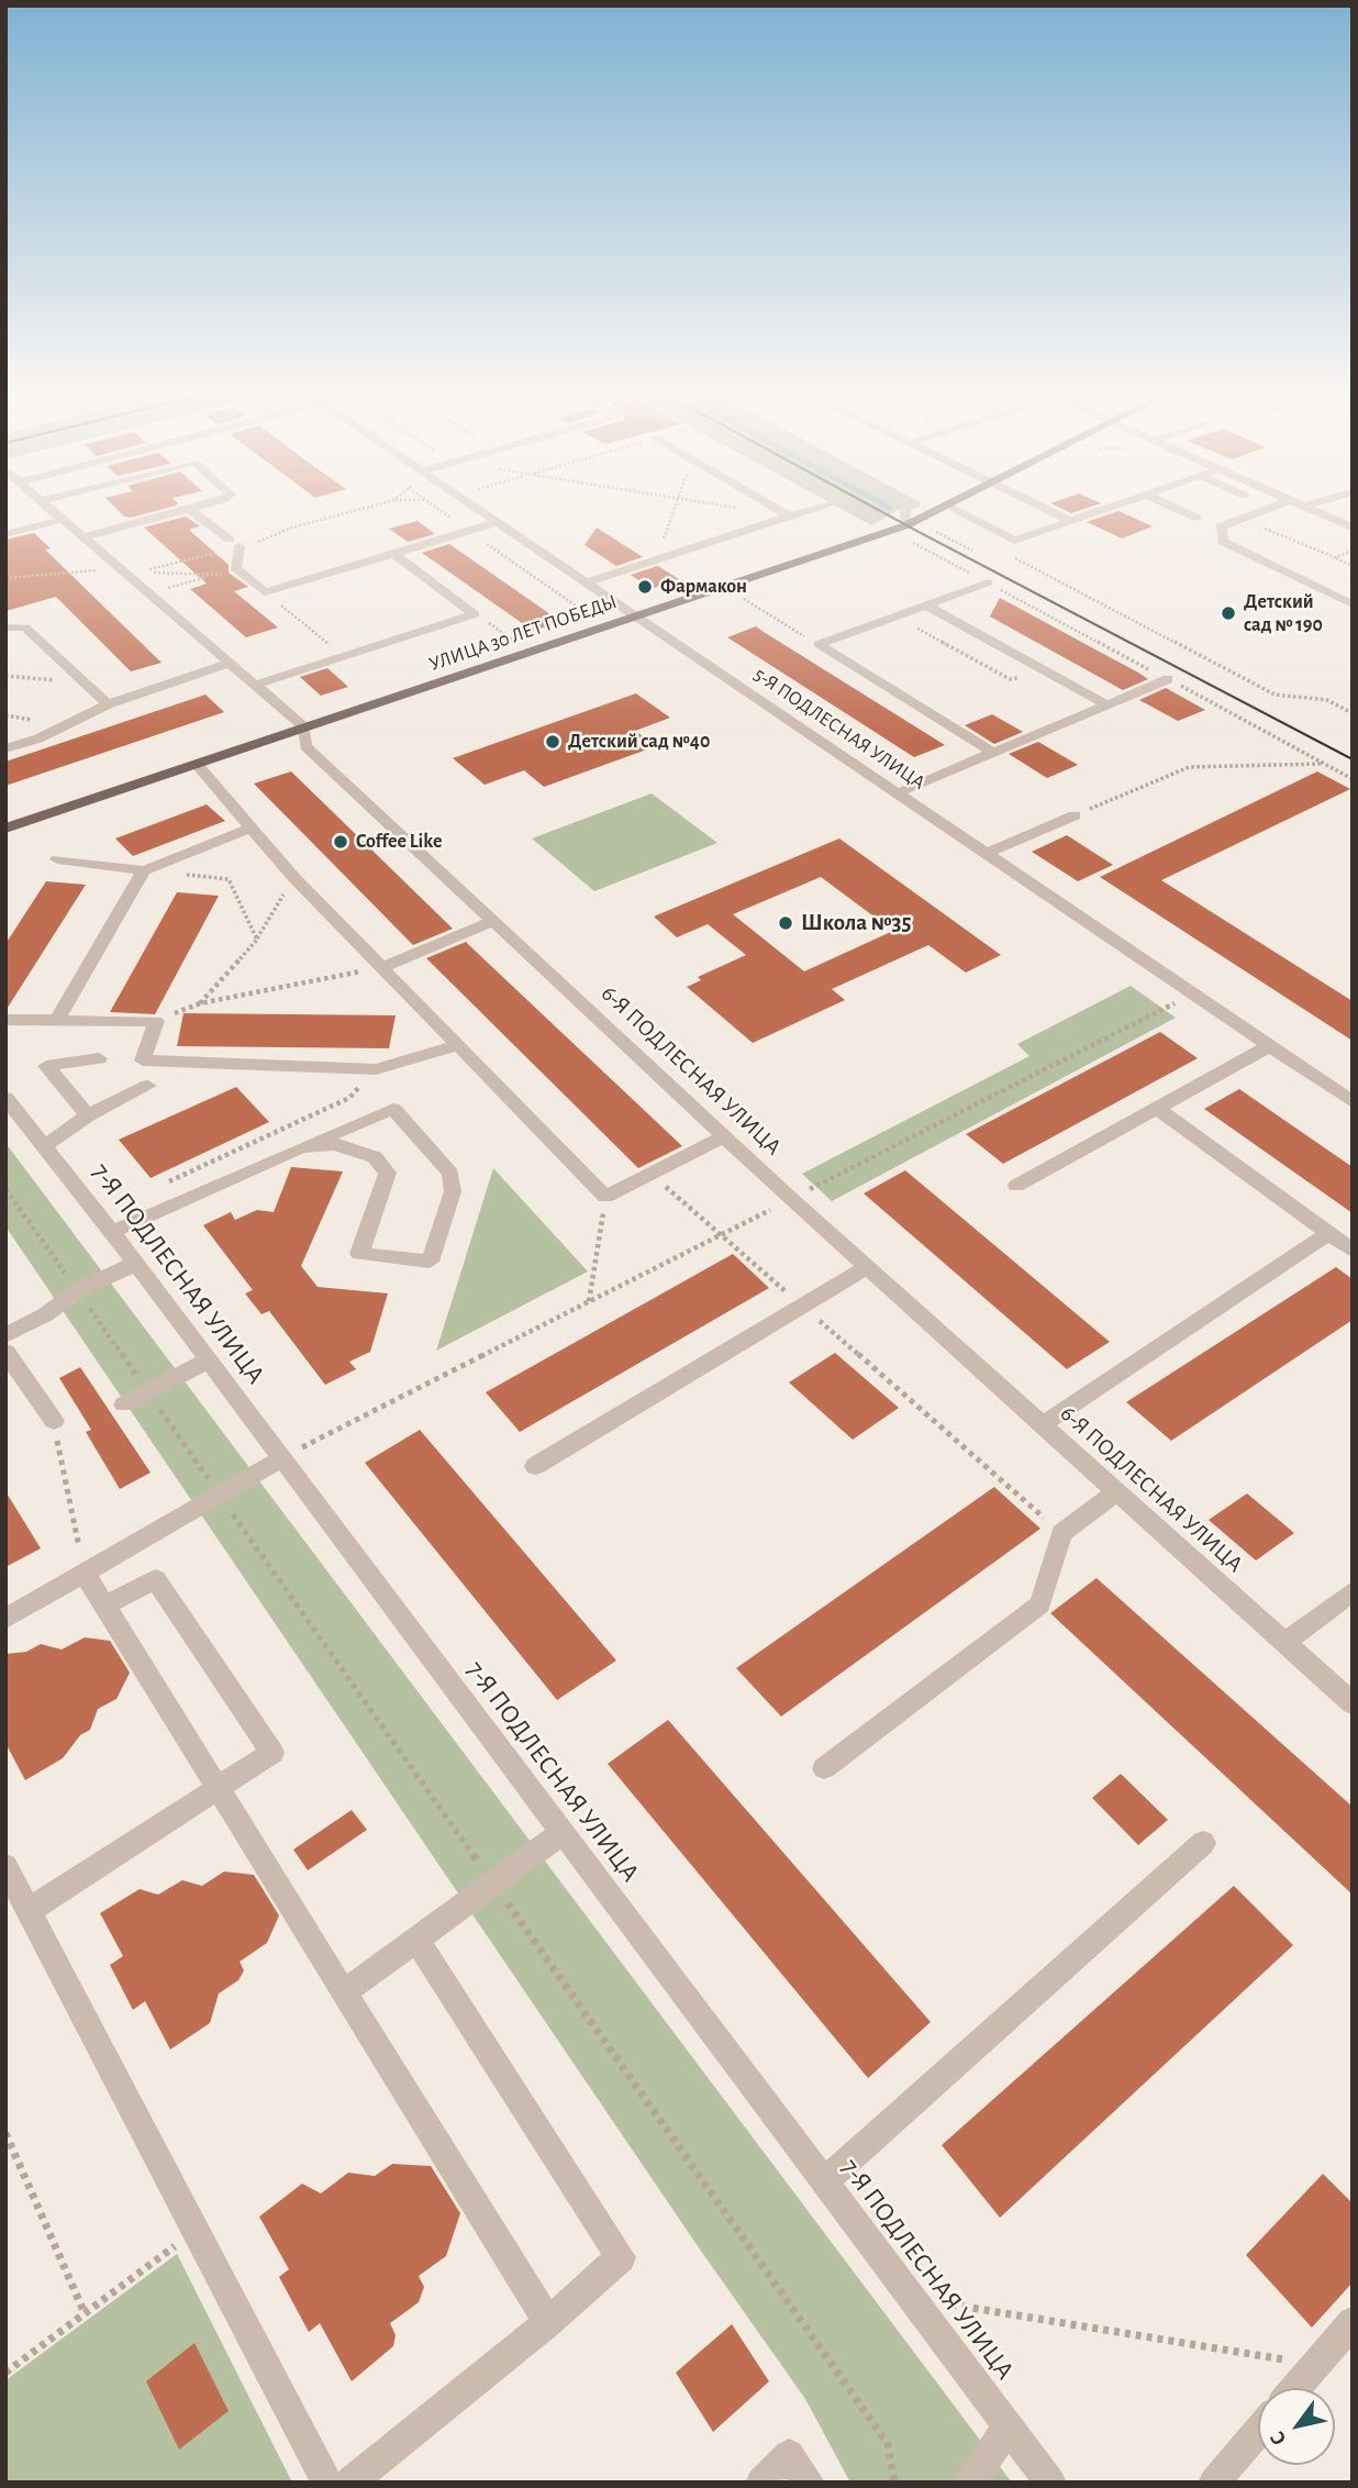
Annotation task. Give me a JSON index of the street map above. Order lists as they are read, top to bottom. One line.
{"streets":{"main road":["УЛИЦА 30 ЛЕТ ПОБЕДЫ"],"street":["5-Я ПОДЛЕСНАЯ УЛИЦА","6-Я ПОДЛЕСНАЯ УЛИЦА","7-Я ПОДЛЕСНАЯ УЛИЦА"]},"crossings":[["УЛИЦА 30 ЛЕТ ПОБЕДЫ","5-Я ПОДЛЕСНАЯ УЛИЦА"],["УЛИЦА 30 ЛЕТ ПОБЕДЫ","6-Я ПОДЛЕСНАЯ УЛИЦА"]],"places":["Фармакон","Детский сад № 190","Детский сад №40","Coffee Like","Школа №35"],"north":"bottom left"}
